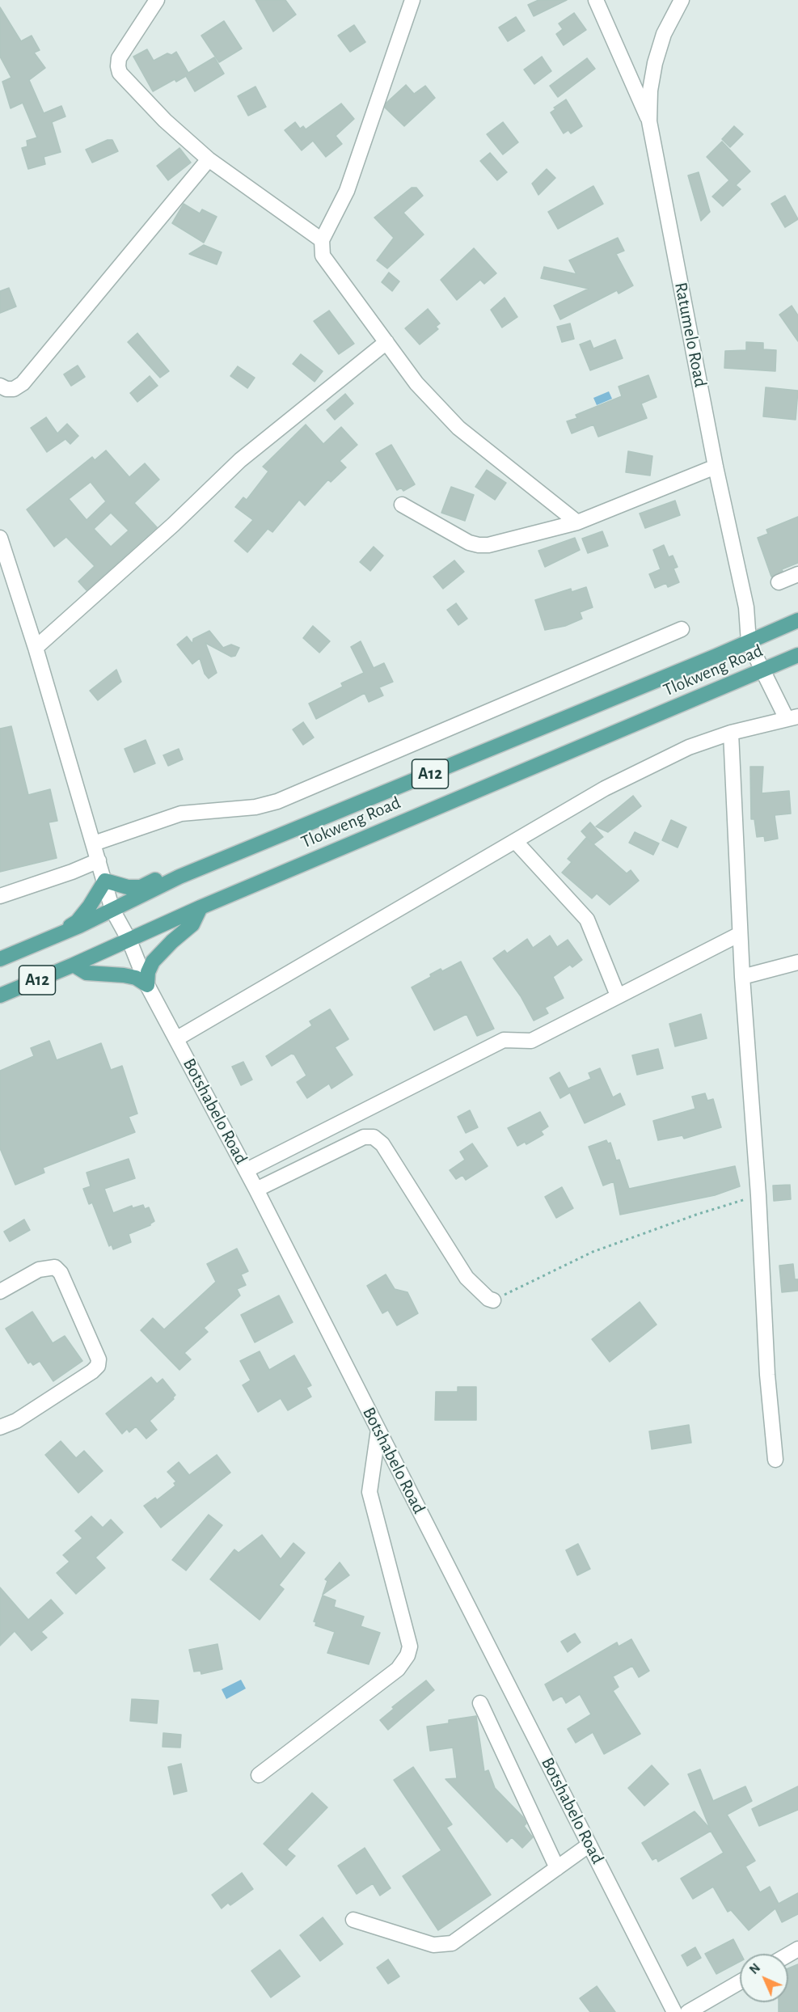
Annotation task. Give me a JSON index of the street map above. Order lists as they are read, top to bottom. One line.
{"streets":{"main road":["Tlokweng Road","A12"],"street":["Ratumelo Road","Botshabelo Road"]},"crossings":[["Ratumelo Road","Tlokweng Road"],["Tlokweng Road","Botshabelo Road"]],"north":"top left"}
